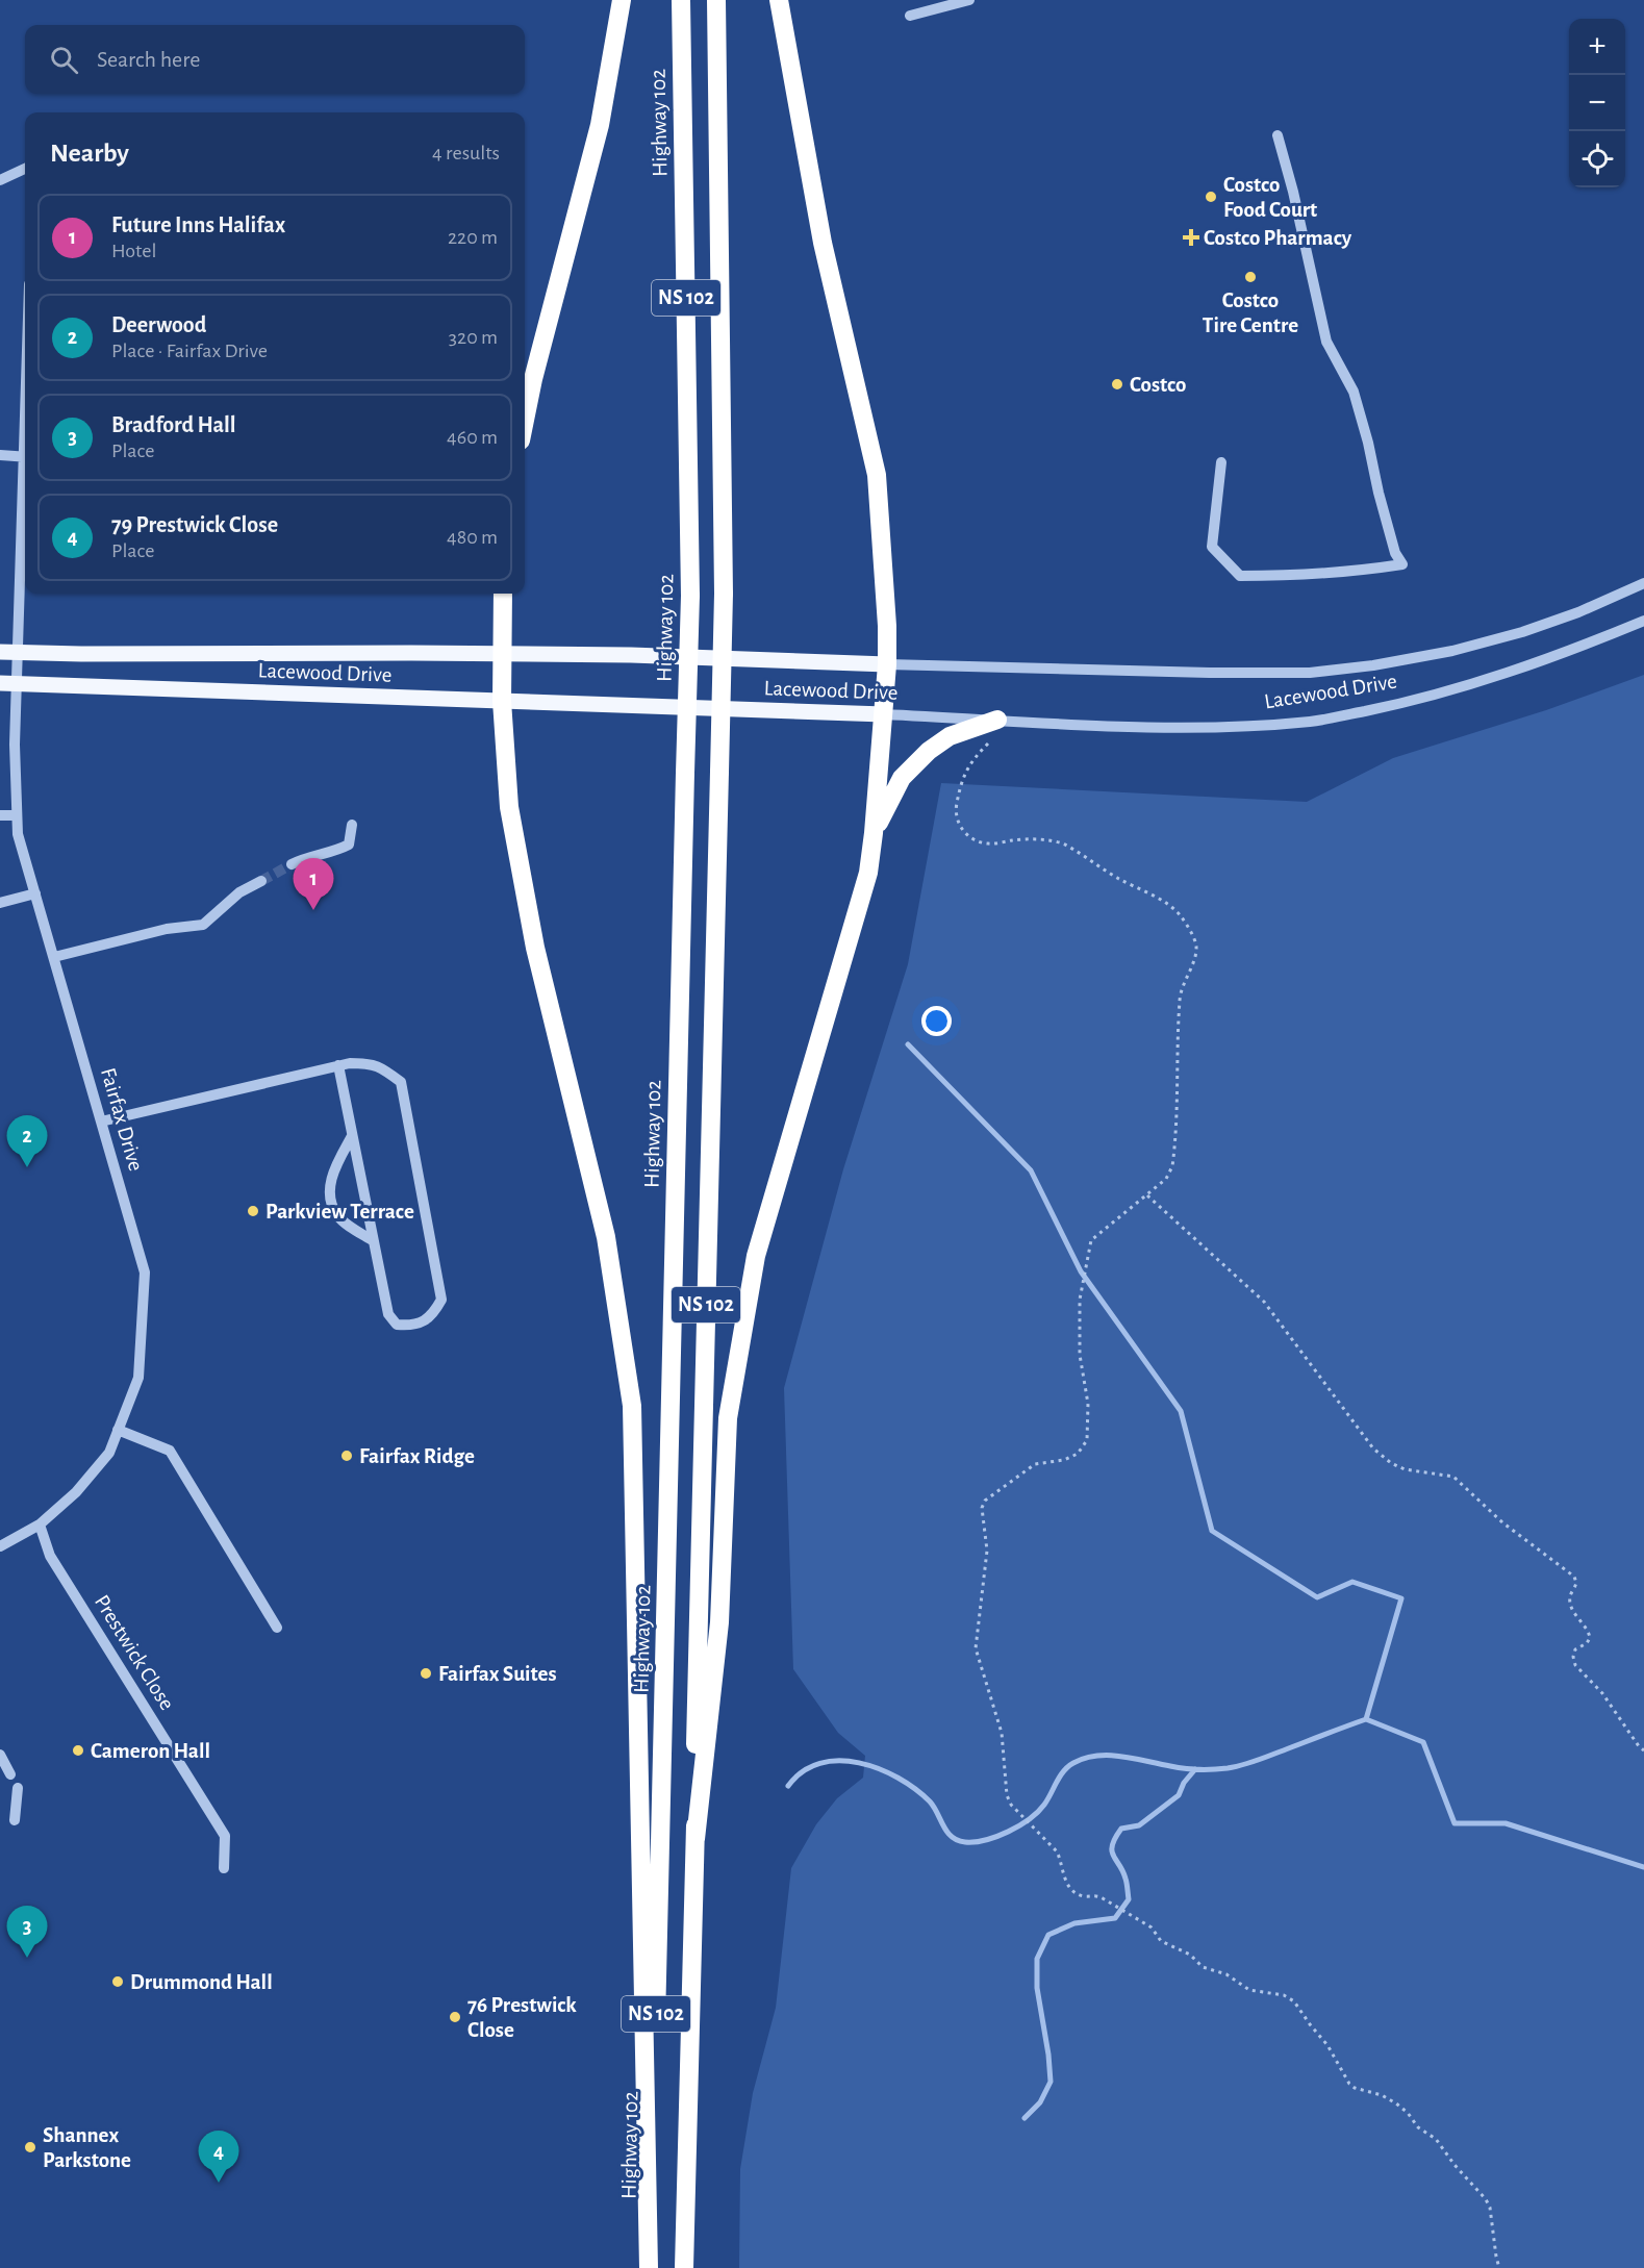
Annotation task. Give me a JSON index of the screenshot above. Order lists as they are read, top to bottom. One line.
{"streets":{"highway":["Highway 102","NS 102"],"main road":["Lacewood Drive"],"street":["Fairfax Drive","Prestwick Close"]},"crossings":[["Lacewood Drive","Fairfax Drive"],["Fairfax Drive","Prestwick Close"]],"places":{"other":["Costco Food Court","Costco Tire Centre","Costco","Parkview Terrace","Fairfax Ridge","Fairfax Suites","Cameron Hall","Drummond Hall","76 Prestwick Close","Shannex Parkstone"],"health":["Costco Pharmacy"]},"page":{"map_buttons":["+","−"],"search":"Search here","heading":["Nearby","4 results"],"list":[{"mark":"1","name":"Future Inns Halifax","note":"Hotel","value":"220 m"},{"mark":"2","name":"Deerwood","note":"Place · Fairfax Drive","value":"320 m"},{"mark":"3","name":"Bradford Hall","note":"Place","value":"460 m"},{"mark":"4","name":"79 Prestwick Close","note":"Place","value":"480 m"}],"pins":["1","2","3","4"]}}
